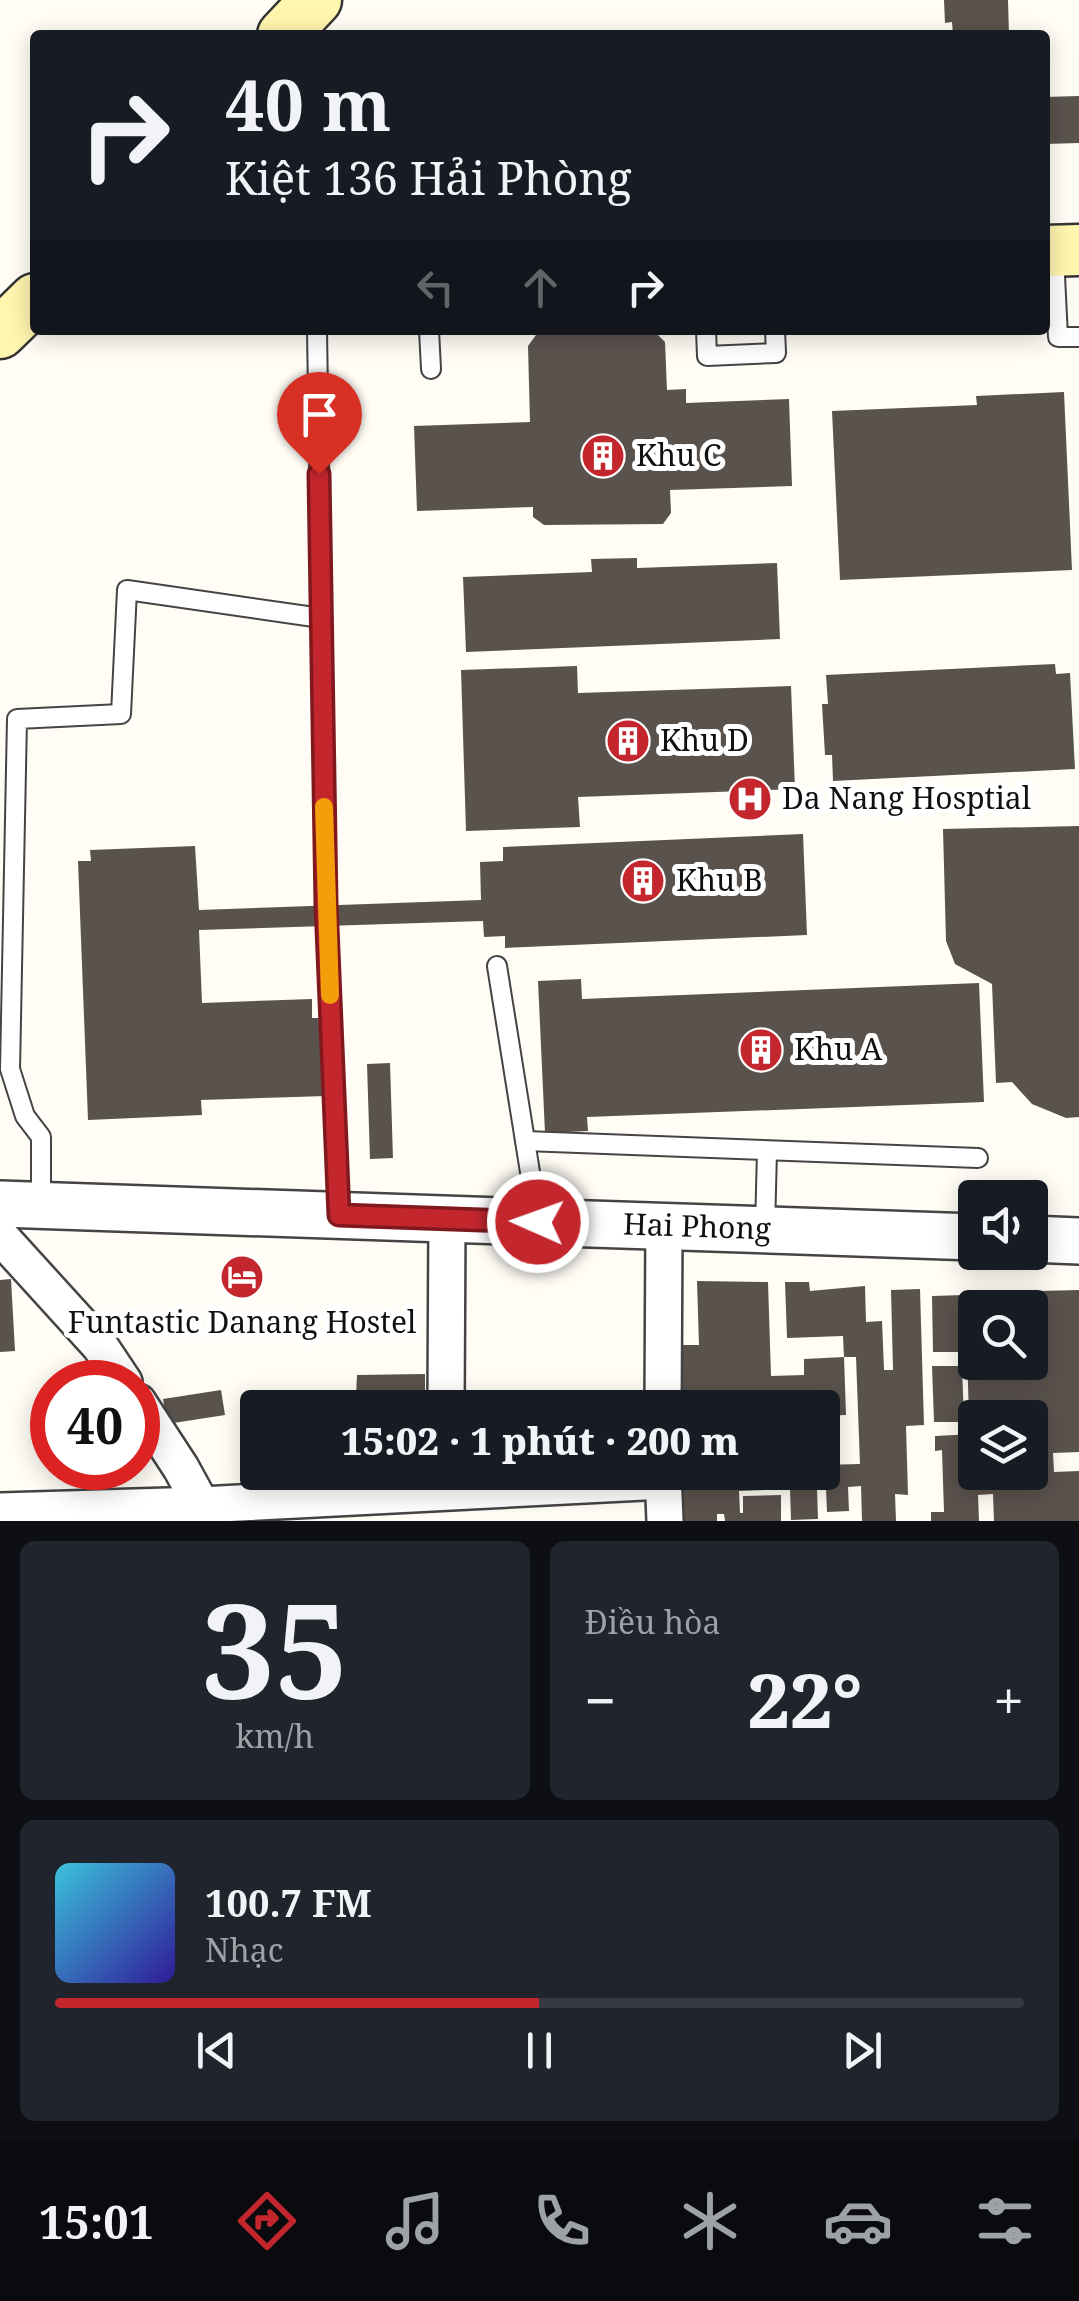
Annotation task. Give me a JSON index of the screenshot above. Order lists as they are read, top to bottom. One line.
{"streets":{"street":["Hai Phong"]},"places":{"building":["Khu C","Khu D","Khu B","Khu A"],"hospital":["Da Nang Hosptial"],"hotel":["Funtastic Danang Hostel"]},"page":{"turn":["40 m","Kiệt 136 Hải Phòng"],"limit":"40","trip":"15:02 · 1 phút · 200 m","tile":[["35","km/h"],"Điều hòa"],"heat":["−","22°","+"],"song":["100.7 FM","Nhạc"],"tabs":"15:01"}}
